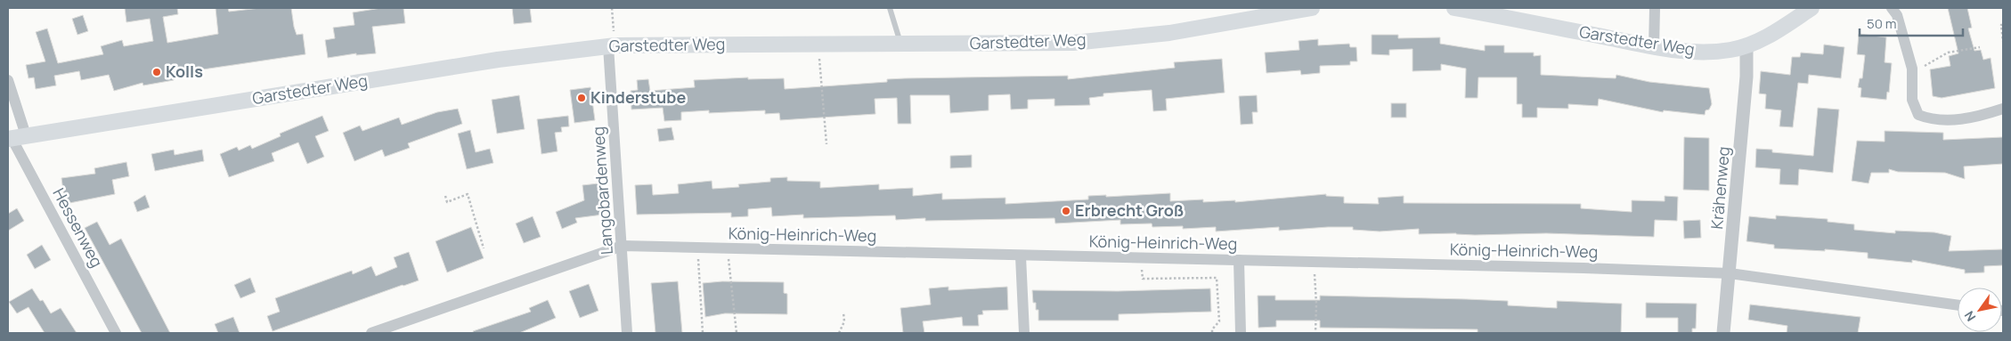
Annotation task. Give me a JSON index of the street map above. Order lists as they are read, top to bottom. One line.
{"streets":{"main road":["Garstedter Weg"],"street":["Krähenweg","Langobardenweg","Hessenweg","König-Heinrich-Weg"]},"crossings":[["Garstedter Weg","Krähenweg"],["Garstedter Weg","Langobardenweg"],["Garstedter Weg","Hessenweg"],["Krähenweg","König-Heinrich-Weg"],["Langobardenweg","König-Heinrich-Weg"]],"places":["Kolls","Kinderstube","Erbrecht Groß"],"scale_bar":"50 m","north":"bottom left"}
